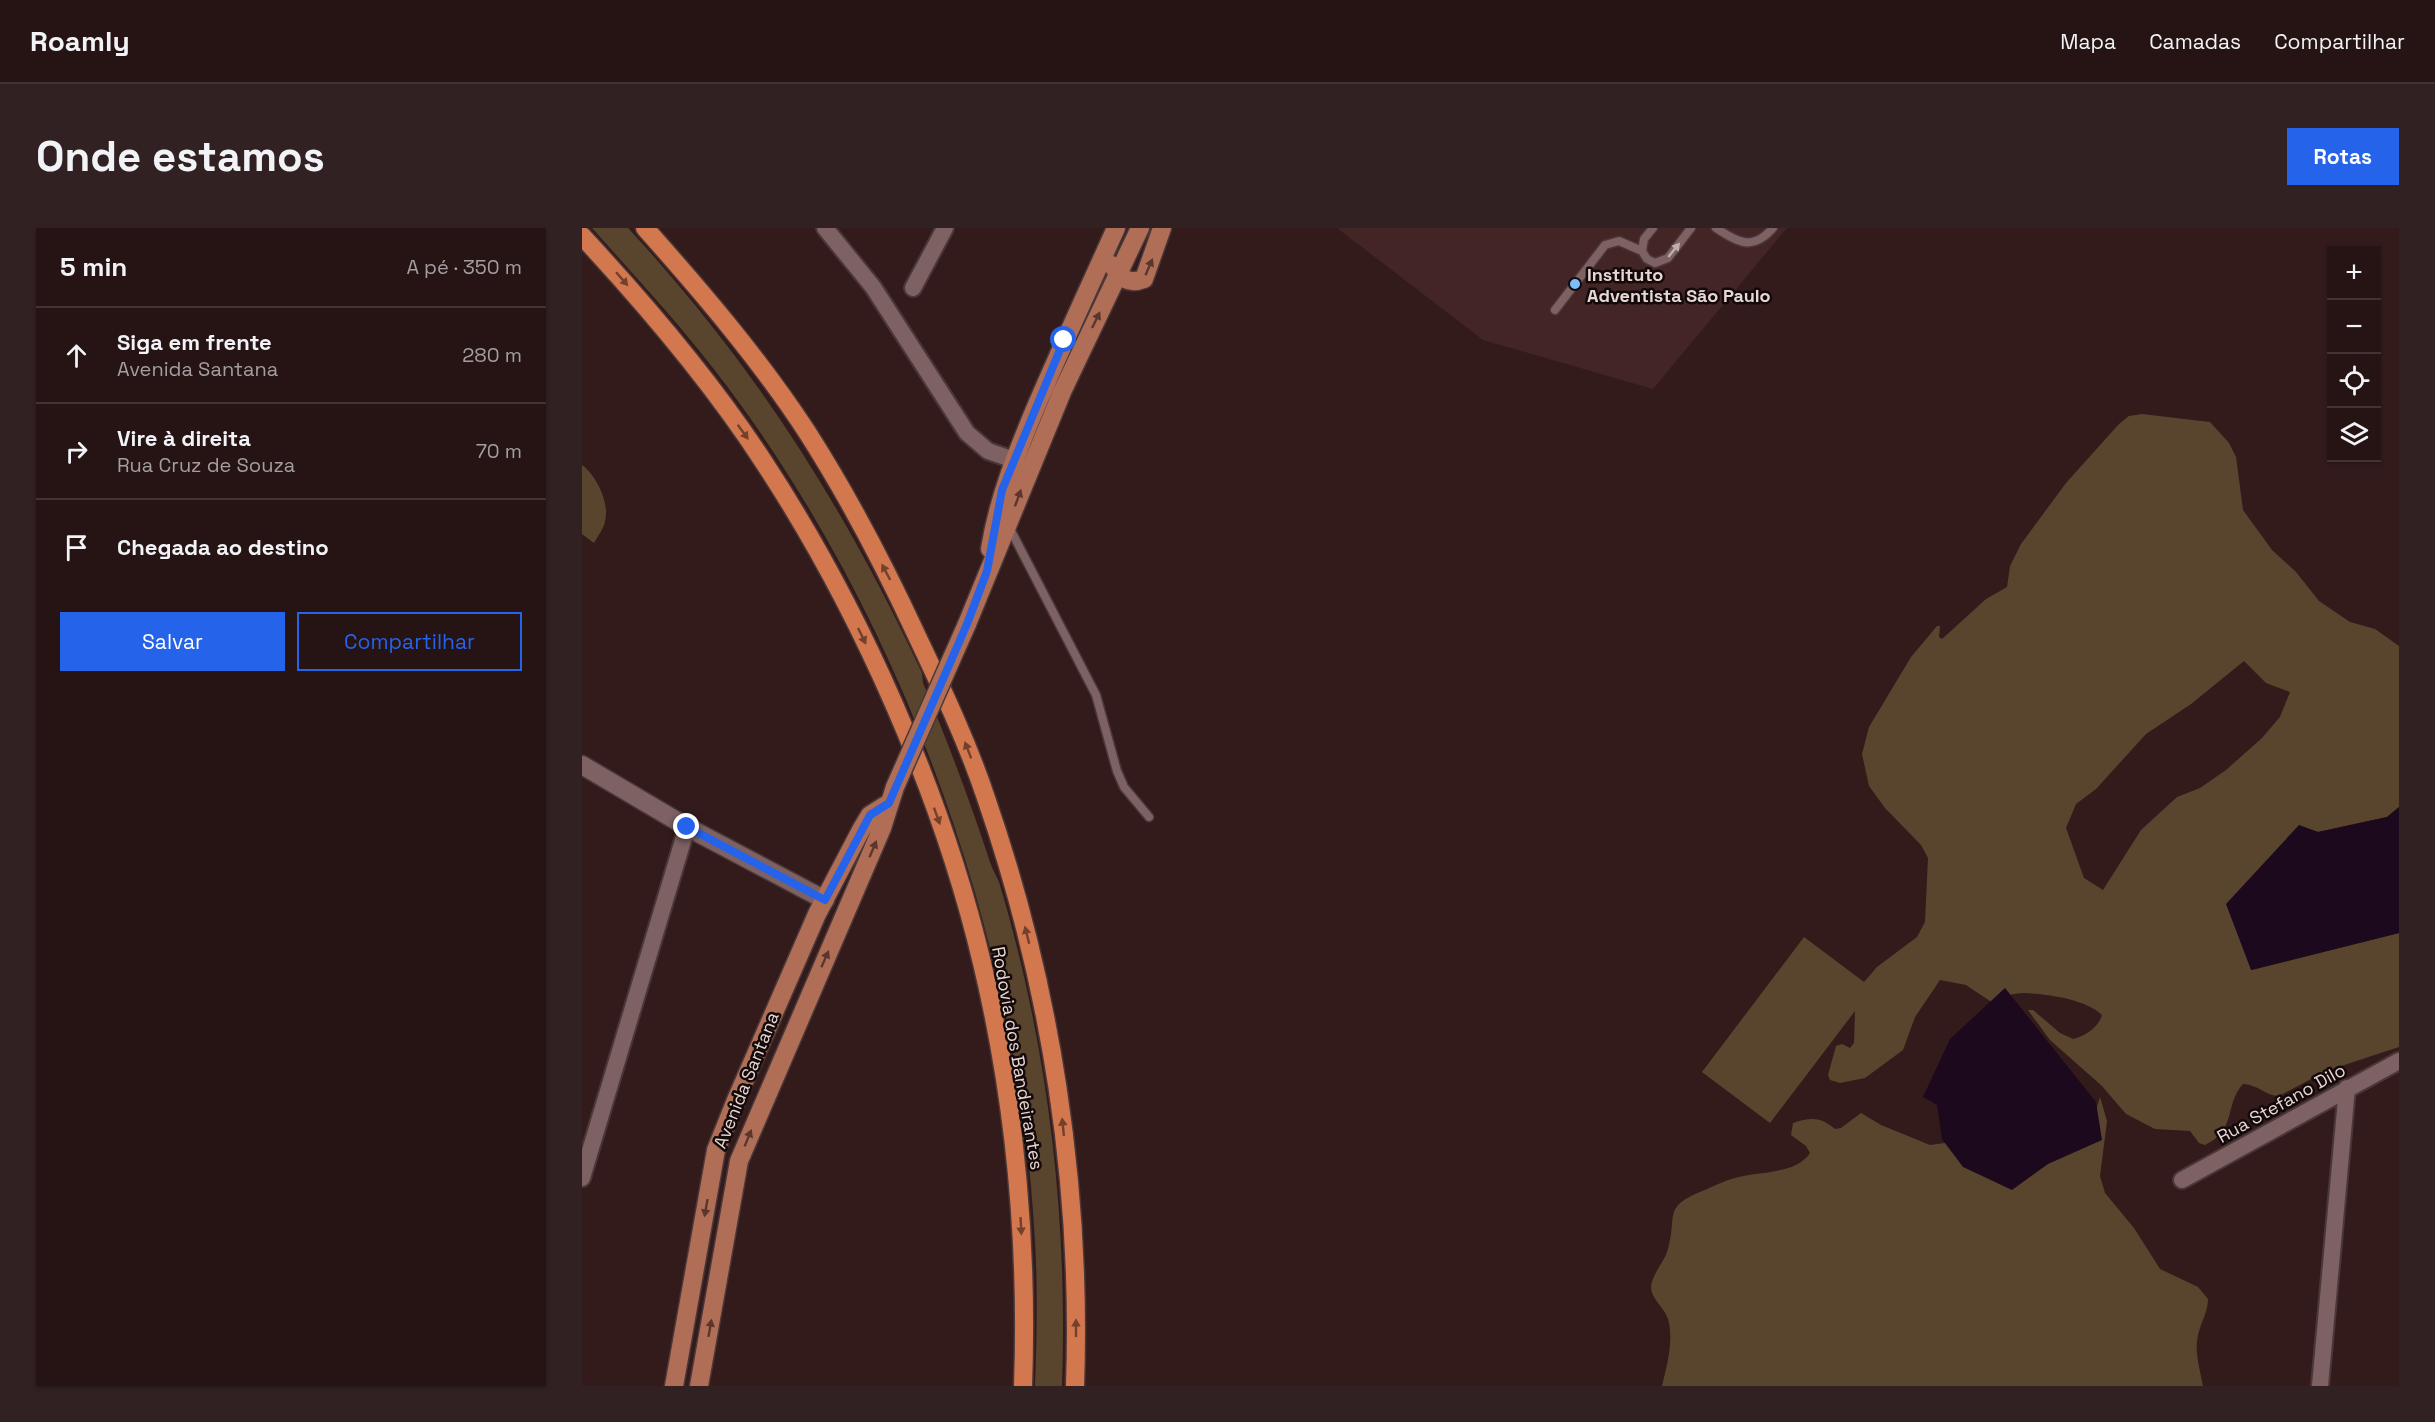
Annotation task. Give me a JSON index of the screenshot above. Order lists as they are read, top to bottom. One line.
{"streets":{"highway":["Rodovia dos Bandeirantes"],"main road":["Avenida Santana"],"street":["Rua Stefano Dilo"]},"places":["Instituto Adventista São Paulo"],"page":{"header":"Roamly","nav":["Mapa","Camadas","Compartilhar"],"buttons":["Rotas",["Salvar","Compartilhar"]],"title":"Onde estamos","heading":["5 min","A pé · 350 m"],"map_buttons":["+","−"],"list":[["Siga em frente","Avenida Santana","280 m"],["Vire à direita","Rua Cruz de Souza","70 m"],"Chegada ao destino"]}}
